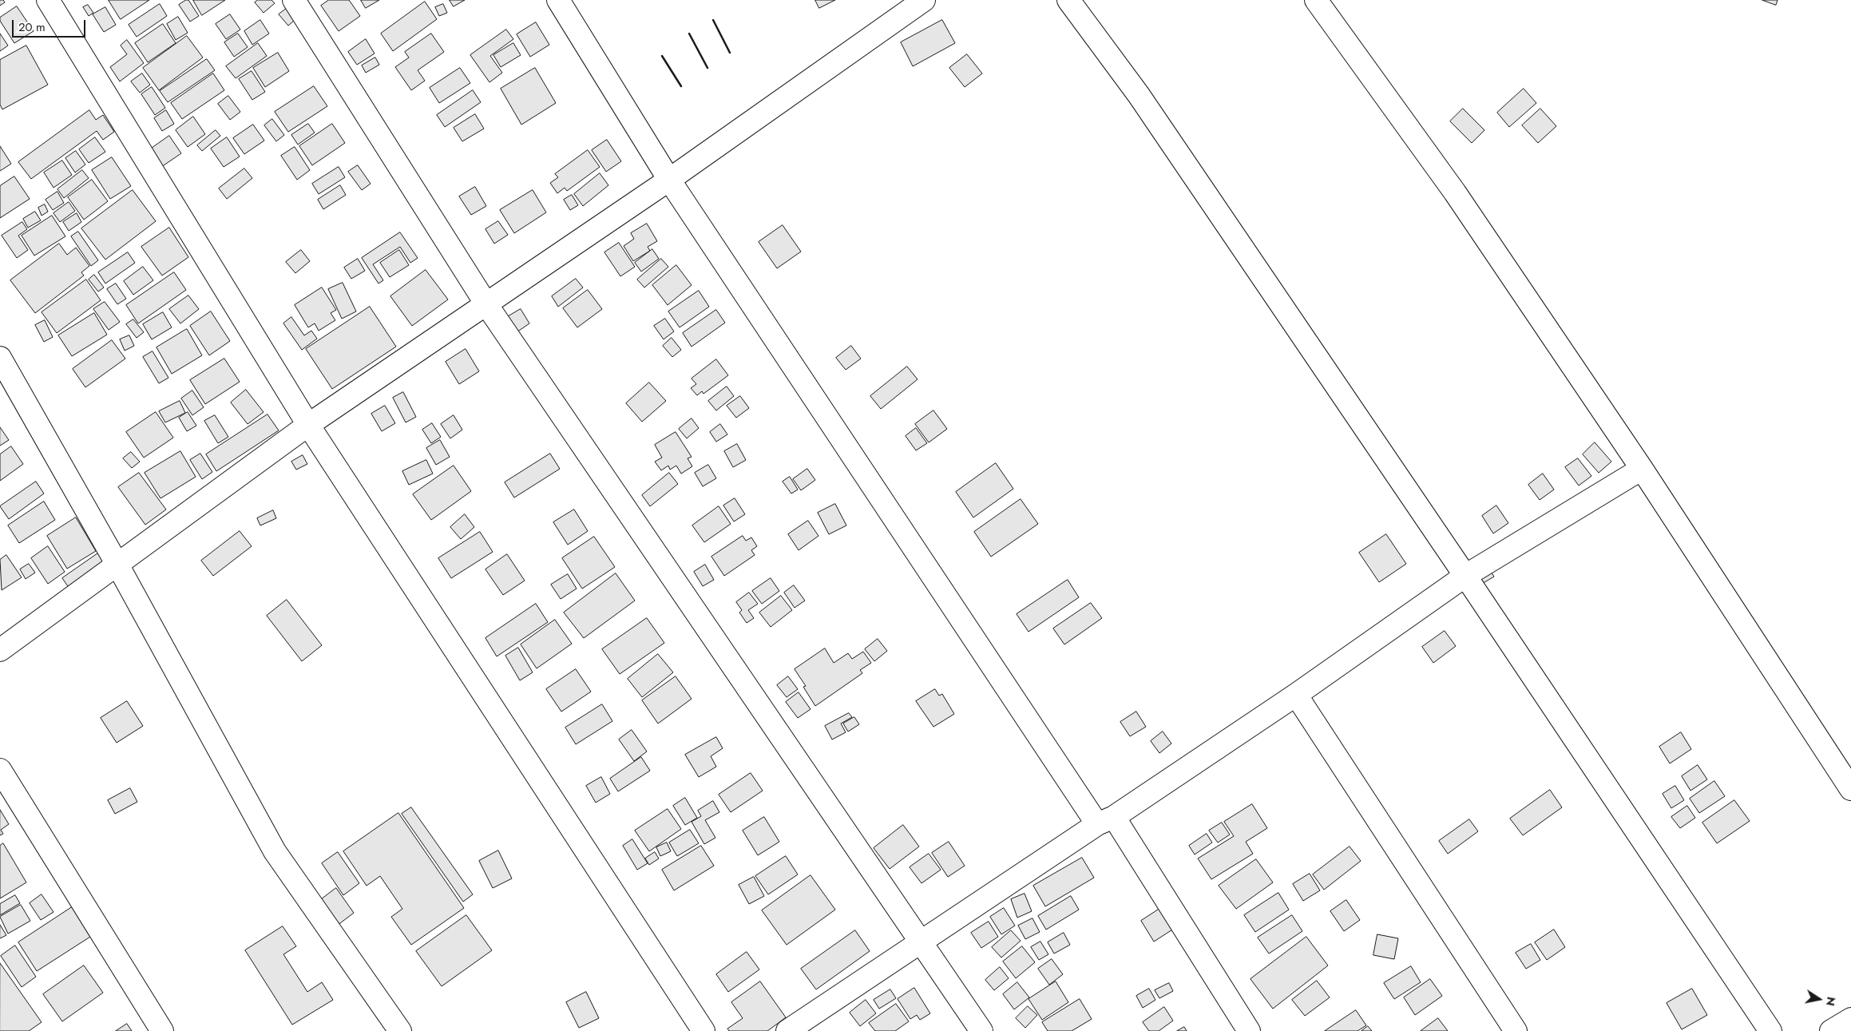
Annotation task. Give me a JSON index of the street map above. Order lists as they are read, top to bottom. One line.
{"scale_bar":"20 m","north":"right"}
